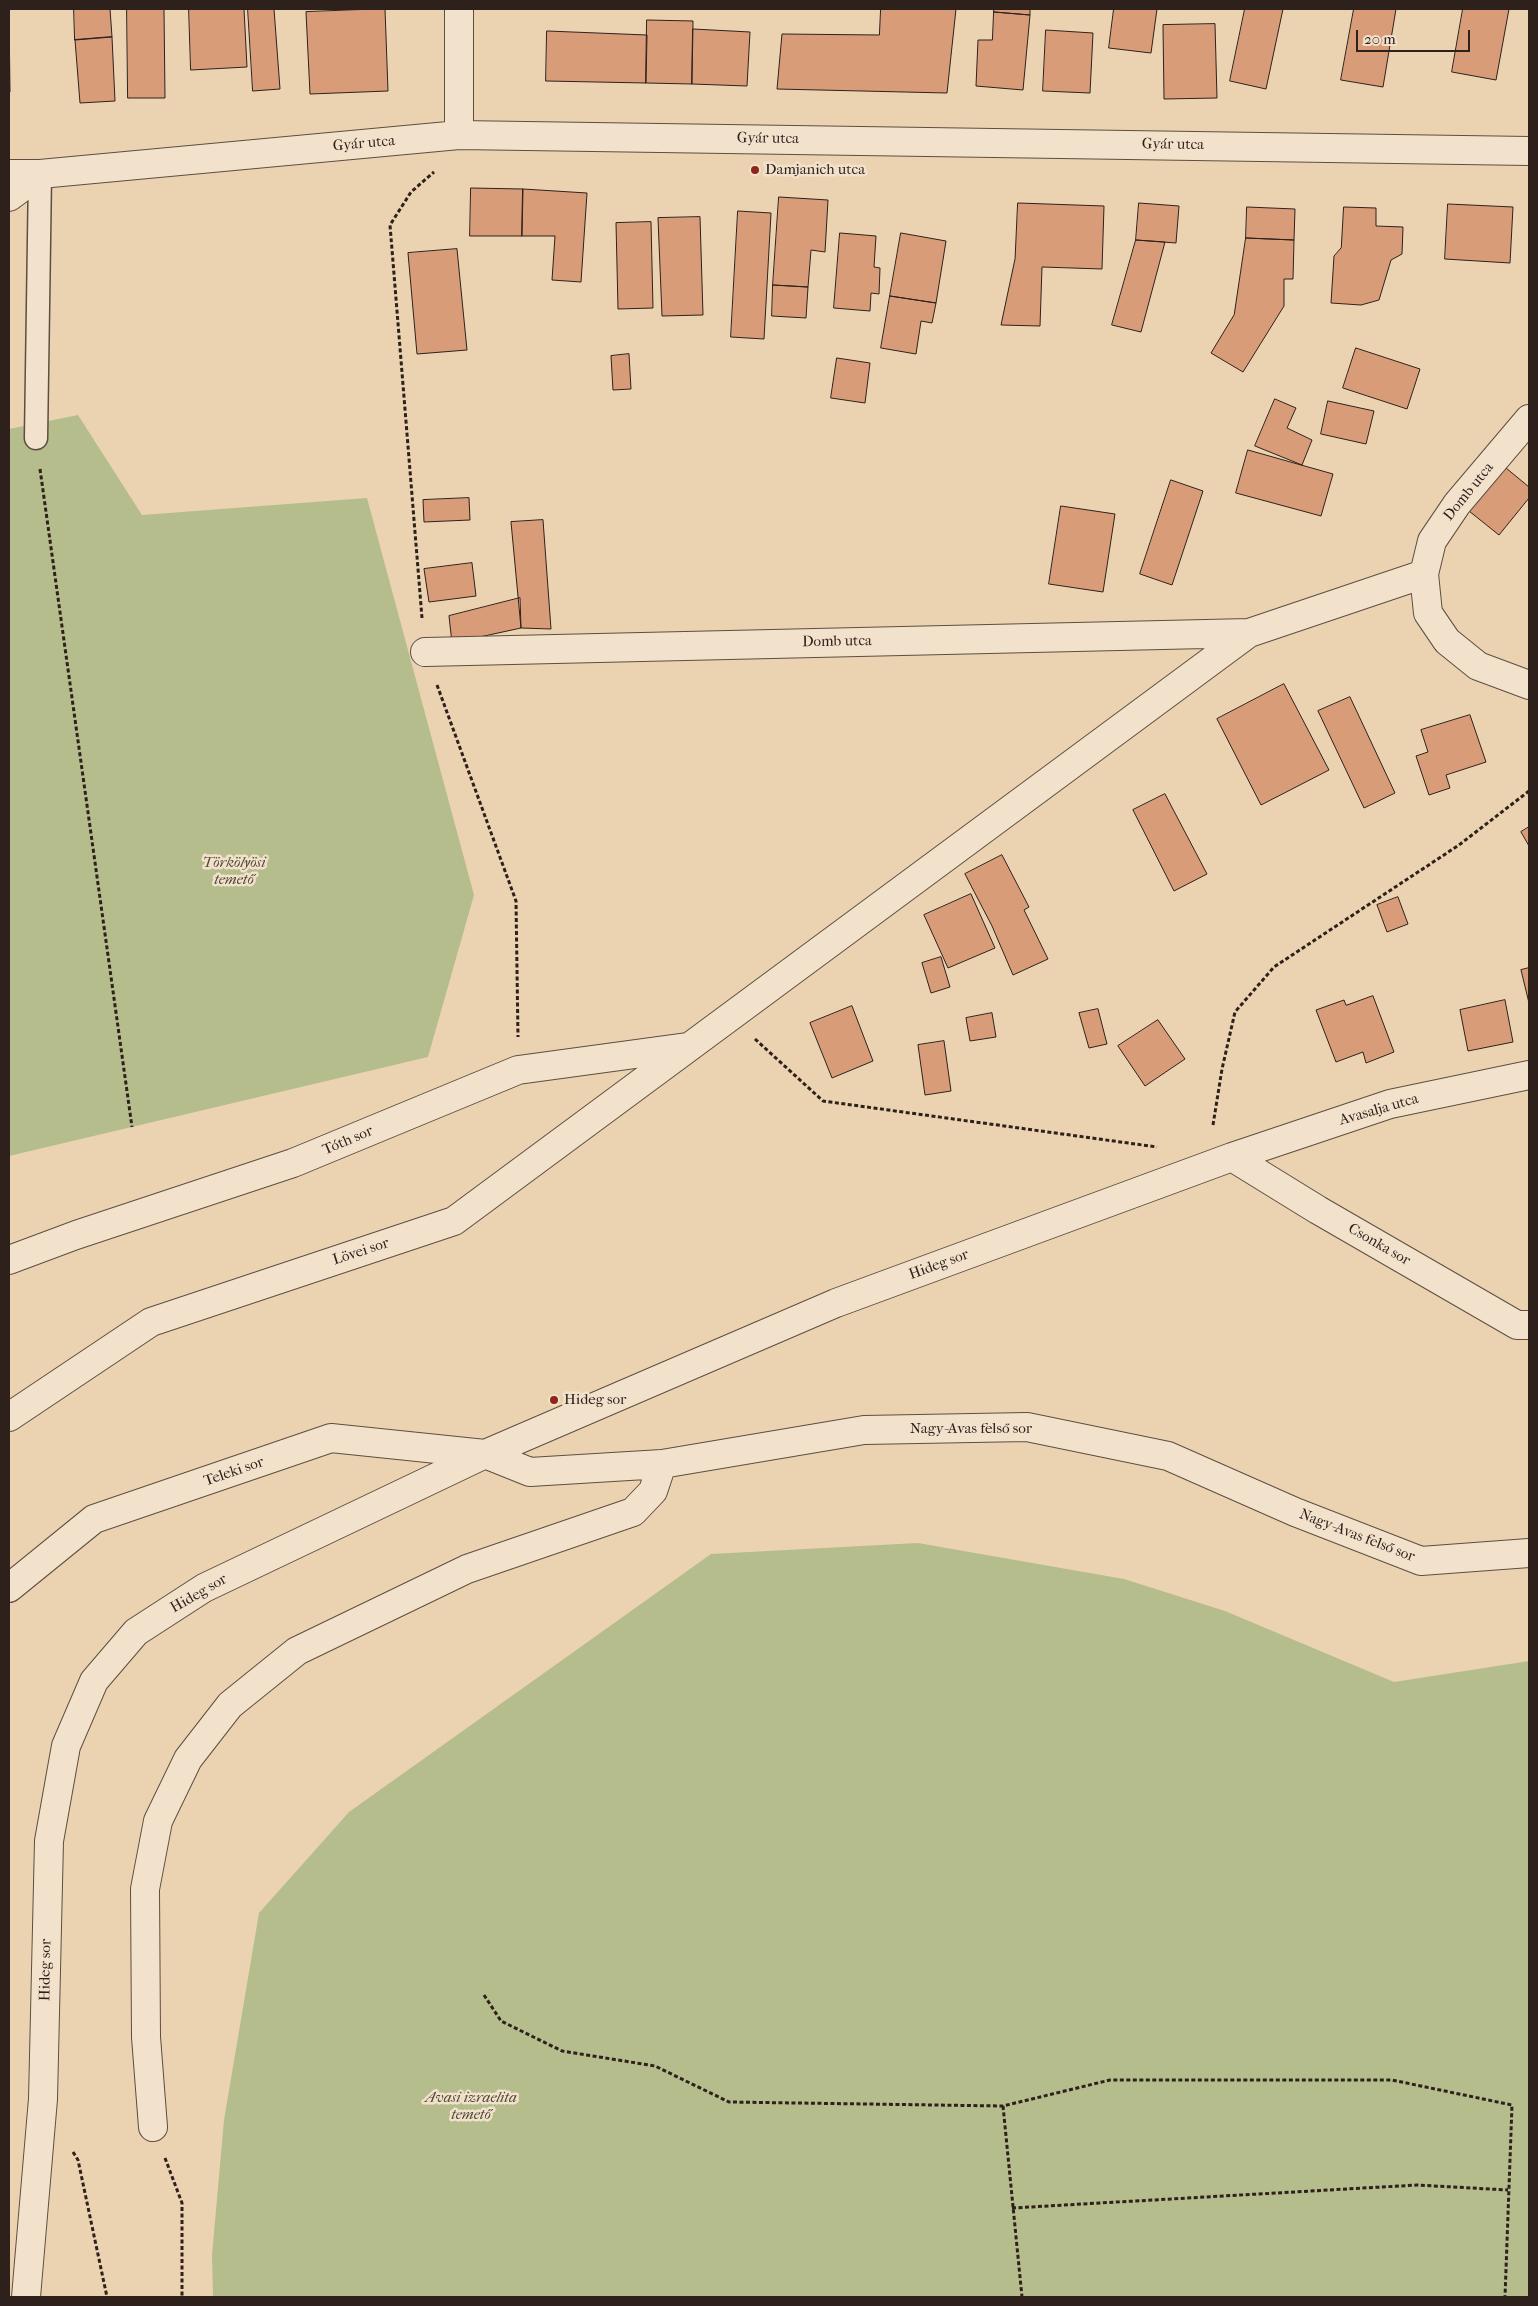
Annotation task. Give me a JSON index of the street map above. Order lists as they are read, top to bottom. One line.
{"streets":{"street":["Gyár utca","Domb utca","Avasalja utca","Tóth sor","Csonka sor","Lövei sor","Hideg sor","Nagy-Avas felső sor","Teleki sor"]},"crossings":[["Domb utca","Tóth sor"],["Domb utca","Lövei sor"],["Avasalja utca","Csonka sor"],["Avasalja utca","Hideg sor"],["Tóth sor","Lövei sor"],["Csonka sor","Hideg sor"],["Hideg sor","Nagy-Avas felső sor"],["Hideg sor","Teleki sor"],["Nagy-Avas felső sor","Teleki sor"]],"parks":["Törkölyösi temető","Avasi izraelita temető"],"places":["Damjanich utca","Hideg sor"],"scale_bar":"20 m"}
